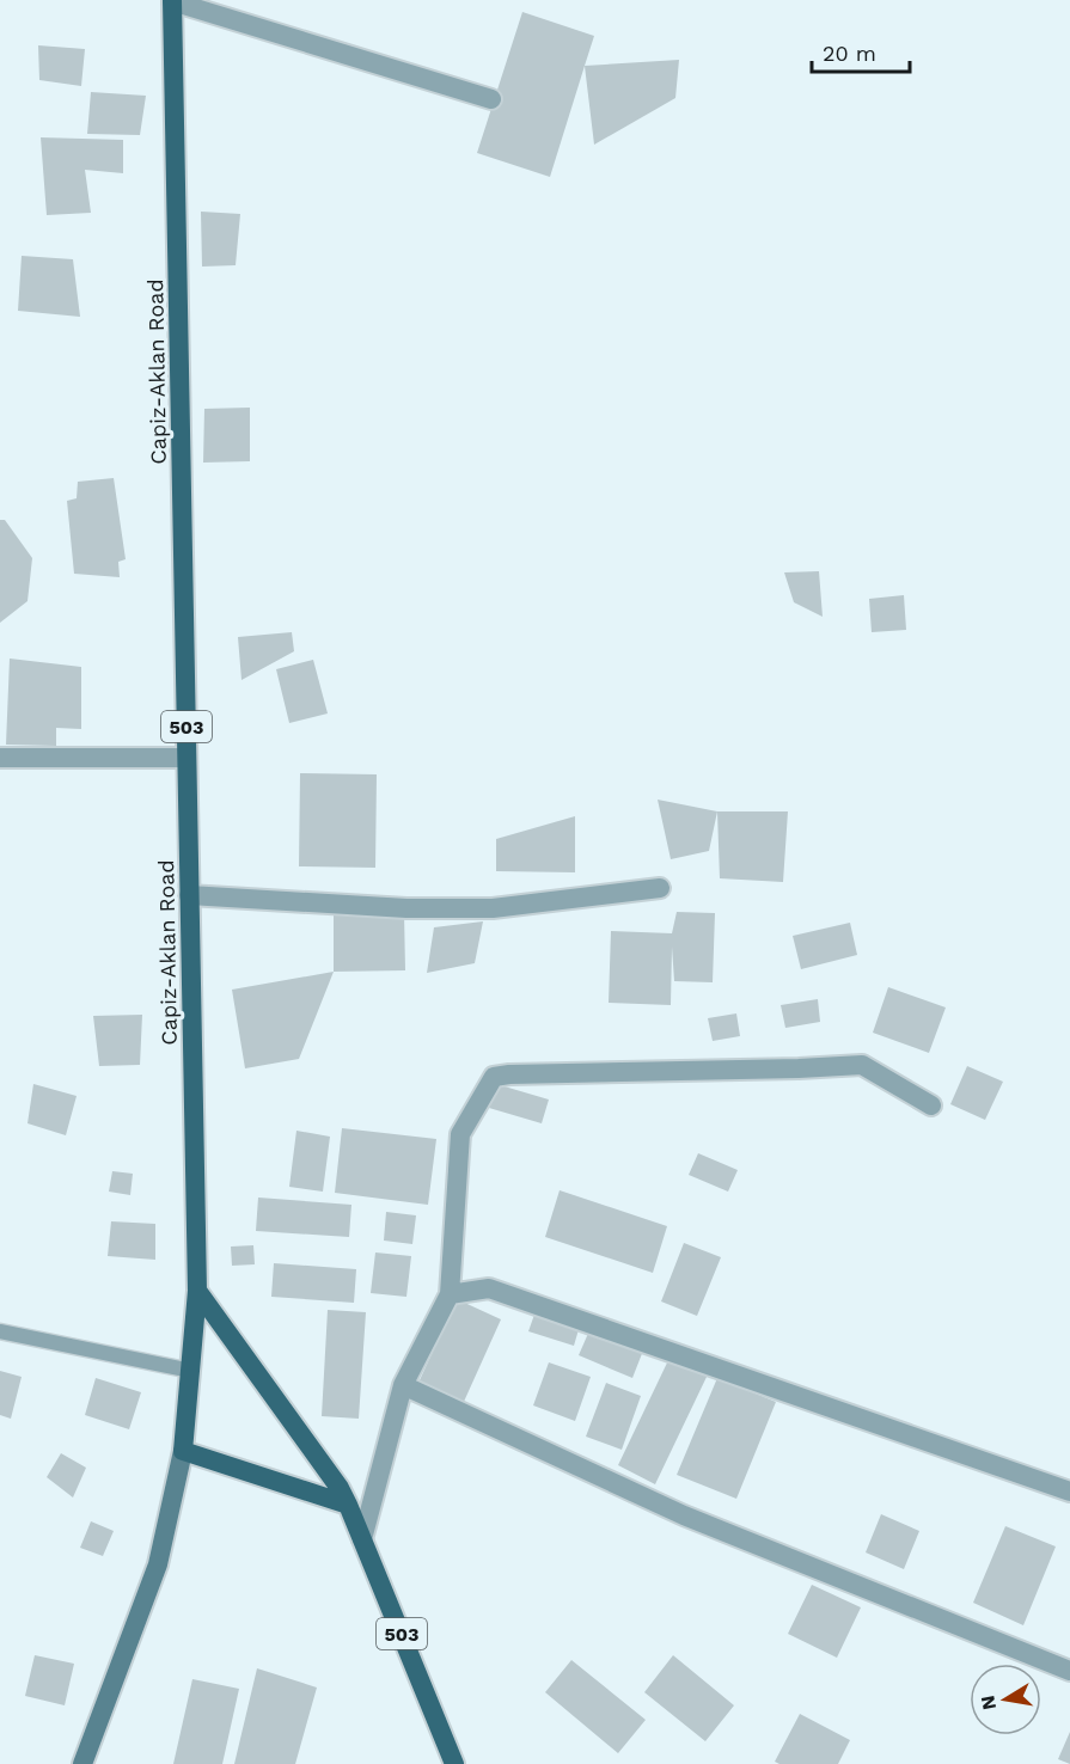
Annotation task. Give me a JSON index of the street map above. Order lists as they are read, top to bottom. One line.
{"streets":{"main road":["Capiz-Aklan Road","503"]},"crossings":[["Capiz-Aklan Road","503"]],"scale_bar":"20 m","north":"left"}
